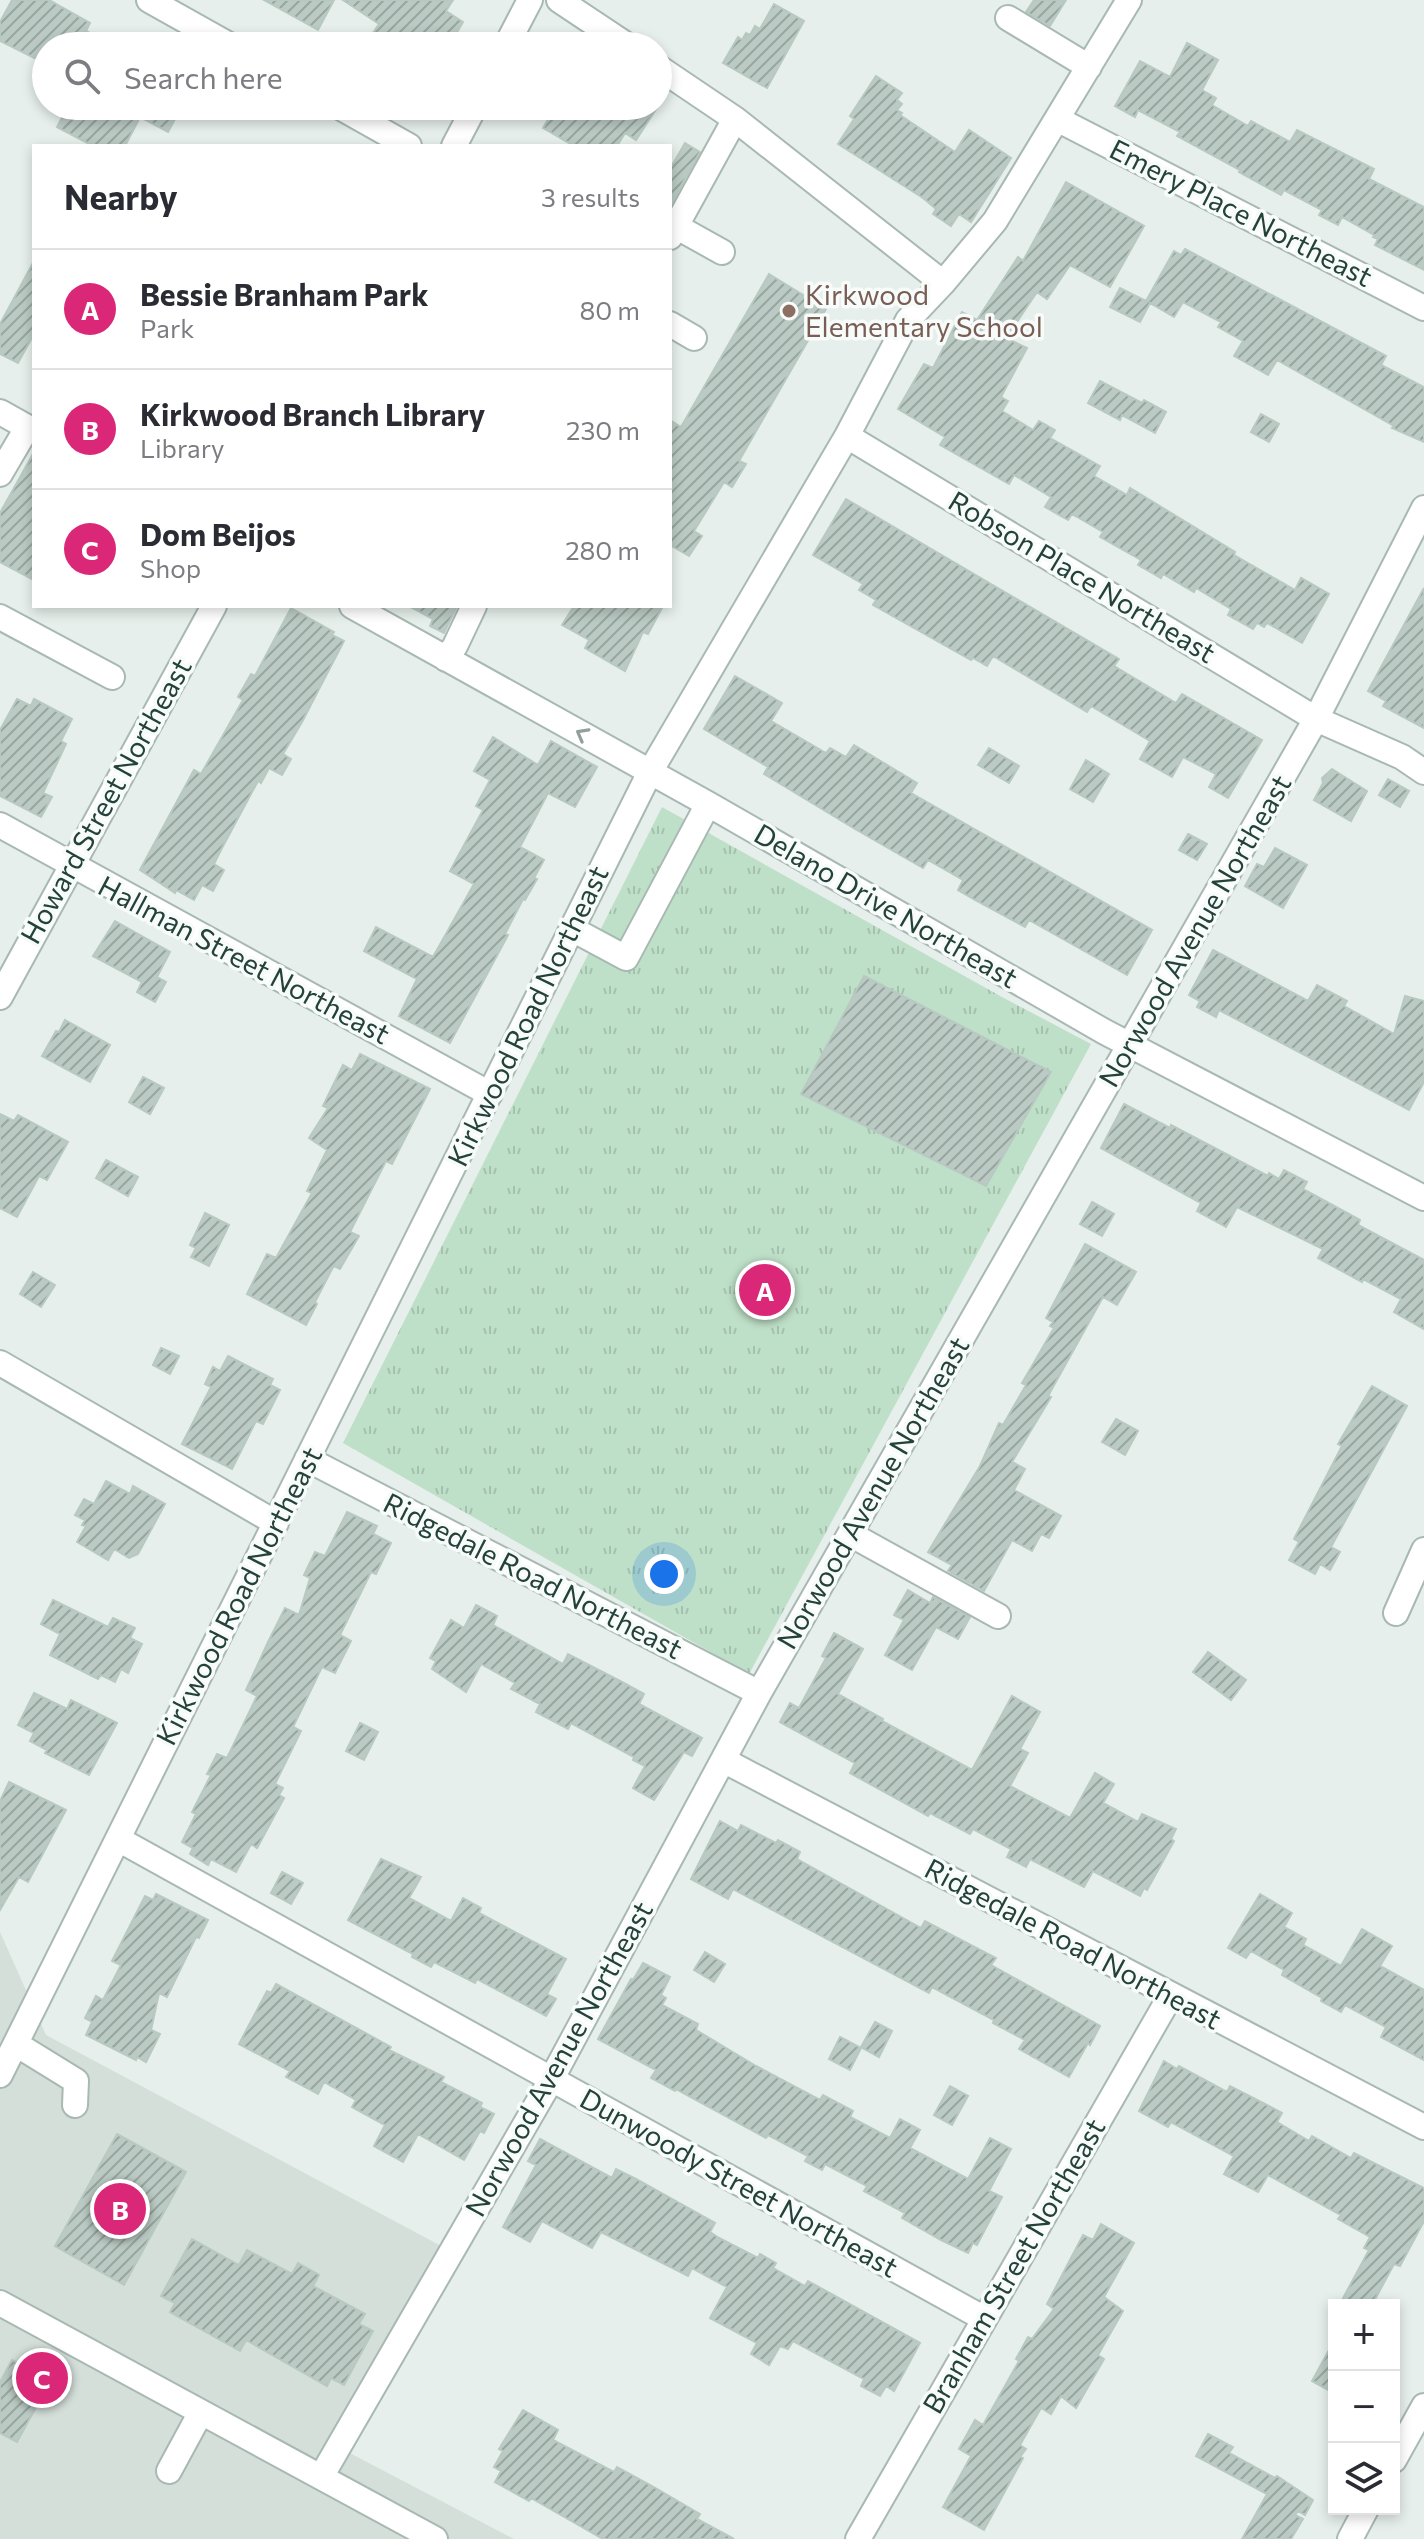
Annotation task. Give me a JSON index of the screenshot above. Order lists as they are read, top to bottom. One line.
{"streets":{"street":["Emery Place Northeast","Robson Place Northeast","Howard Street Northeast","Delano Drive Northeast","Norwood Avenue Northeast","Hallman Street Northeast","Kirkwood Road Northeast","Ridgedale Road Northeast","Dunwoody Street Northeast","Branham Street Northeast"]},"crossings":[["Emery Place Northeast","Kirkwood Road Northeast"],["Robson Place Northeast","Norwood Avenue Northeast"],["Robson Place Northeast","Kirkwood Road Northeast"],["Howard Street Northeast","Hallman Street Northeast"],["Delano Drive Northeast","Norwood Avenue Northeast"],["Delano Drive Northeast","Kirkwood Road Northeast"],["Norwood Avenue Northeast","Ridgedale Road Northeast"],["Norwood Avenue Northeast","Dunwoody Street Northeast"],["Hallman Street Northeast","Kirkwood Road Northeast"],["Kirkwood Road Northeast","Ridgedale Road Northeast"],["Kirkwood Road Northeast","Dunwoody Street Northeast"],["Ridgedale Road Northeast","Branham Street Northeast"],["Dunwoody Street Northeast","Branham Street Northeast"]],"places":["Kirkwood Elementary School"],"page":{"search":"Search here","heading":["Nearby","3 results"],"list":[{"mark":"A","name":"Bessie Branham Park","note":"Park","value":"80 m"},{"mark":"B","name":"Kirkwood Branch Library","note":"Library","value":"230 m"},{"mark":"C","name":"Dom Beijos","note":"Shop","value":"280 m"}],"pins":["A","B","C"],"map_buttons":["+","−"]}}
